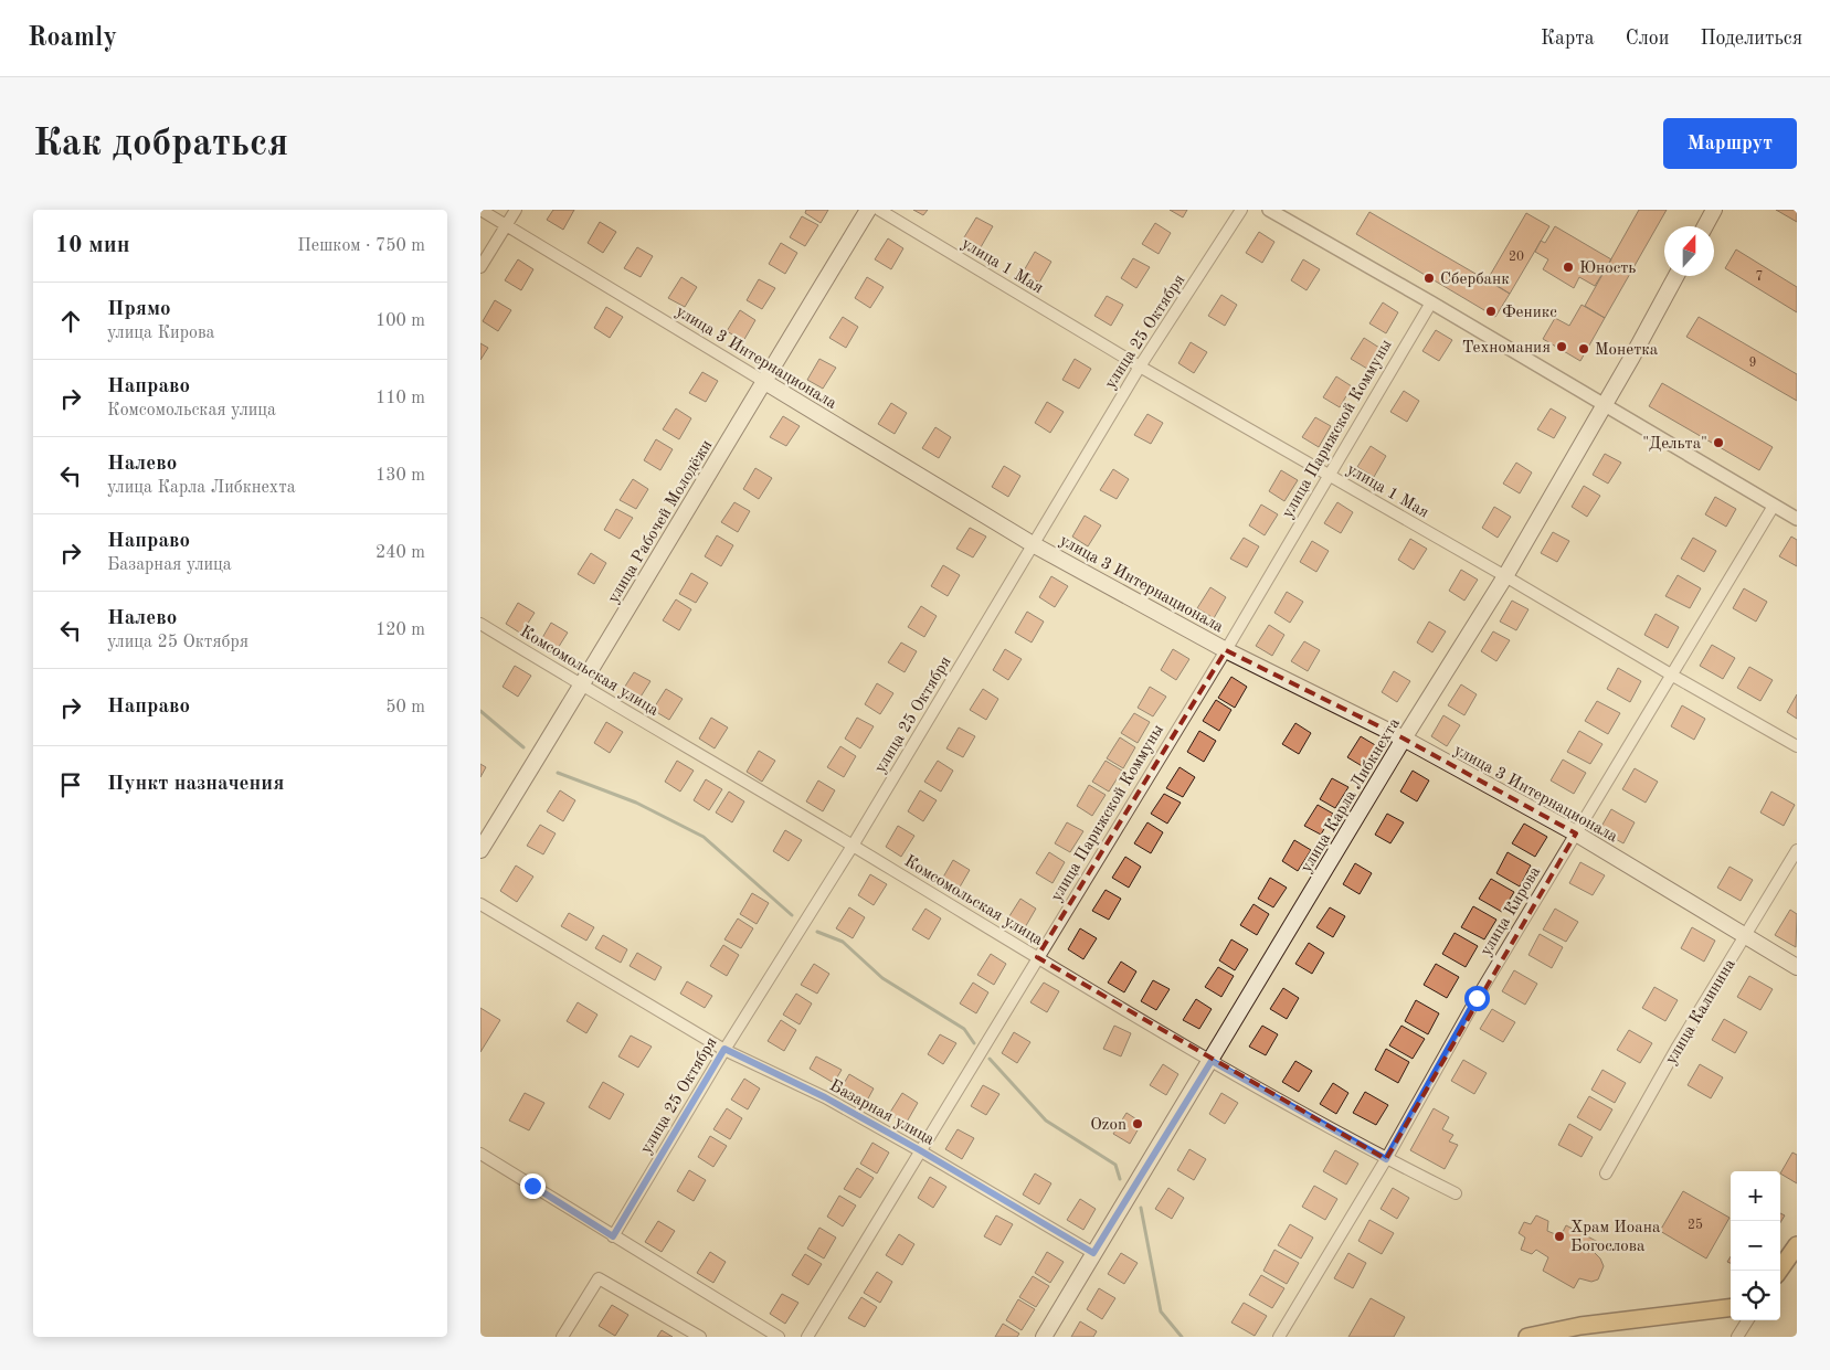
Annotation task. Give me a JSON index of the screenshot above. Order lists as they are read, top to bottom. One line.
{"streets":{"main road":["улица 3 Интернационала","улица Рабочей Молодёжи","улица Карла Либкнехта"],"street":["улица 1 Мая","улица 25 Октября","улица Парижской Коммуны","Комсомольская улица","улица Кирова","улица Калинина","Базарная улица"]},"crossings":[["улица 1 Мая","улица 25 Октября"],["улица 1 Мая","улица Парижской Коммуны"],["улица 1 Мая","улица Карла Либкнехта"],["улица 1 Мая","улица Кирова"],["улица 25 Октября","улица 3 Интернационала"],["улица 25 Октября","Комсомольская улица"],["улица 25 Октября","Базарная улица"],["улица 3 Интернационала","улица Парижской Коммуны"],["улица 3 Интернационала","улица Рабочей Молодёжи"],["улица 3 Интернационала","улица Карла Либкнехта"],["улица 3 Интернационала","улица Кирова"],["улица 3 Интернационала","улица Калинина"],["улица Парижской Коммуны","Комсомольская улица"],["улица Парижской Коммуны","Базарная улица"],["улица Рабочей Молодёжи","Комсомольская улица"],["Комсомольская улица","улица Карла Либкнехта"],["Комсомольская улица","улица Кирова"],["улица Карла Либкнехта","Базарная улица"]],"places":["Юность","Сбербанк","Феникс","Техномания","Монетка","\"Дельта\"","Ozon","Храм Иоана Богослова"],"house_numbers":["20","7","9","25"],"north":"top","page":{"header":"Roamly","nav":["Карта","Слои","Поделиться"],"buttons":"Маршрут","title":"Как добраться","heading":["10 мин","Пешком · 750 m"],"list":[["Прямо","улица Кирова","100 m"],["Направо","Комсомольская улица","110 m"],["Налево","улица Карла Либкнехта","130 m"],["Направо","Базарная улица","240 m"],["Налево","улица 25 Октября","120 m"],["Направо","50 m"],"Пункт назначения"],"map_buttons":["+","−"]}}
